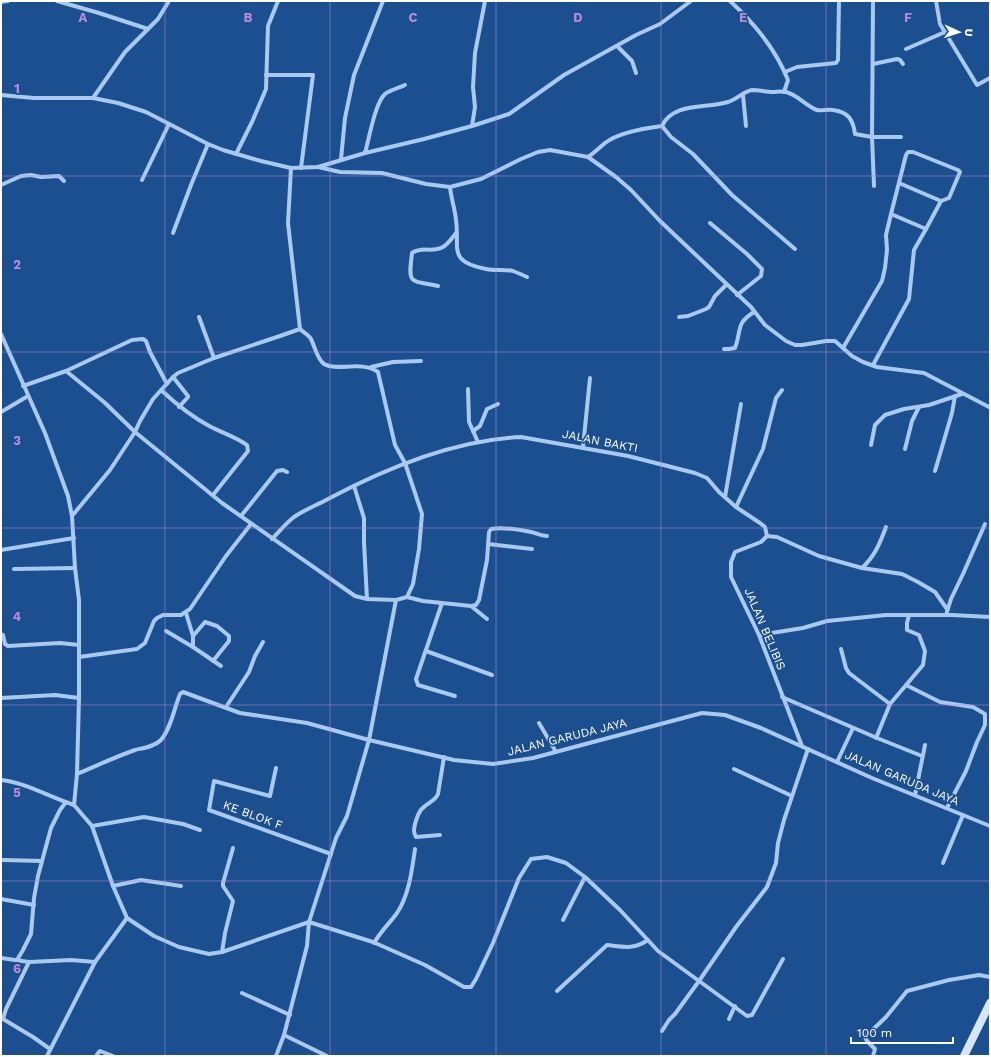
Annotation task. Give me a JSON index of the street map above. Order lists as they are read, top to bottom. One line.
{"streets":{"street":["JALAN BAKTI","JALAN BELIBIS","JALAN GARUDA JAYA","KE BLOK F"]},"crossings":[["JALAN BAKTI","JALAN BELIBIS"],["JALAN BELIBIS","JALAN GARUDA JAYA"]],"scale_bar":"100 m","north":"right","grid":{"columns":["A","B","C","D","E","F"],"rows":["1","2","3","4","5","6"]}}
